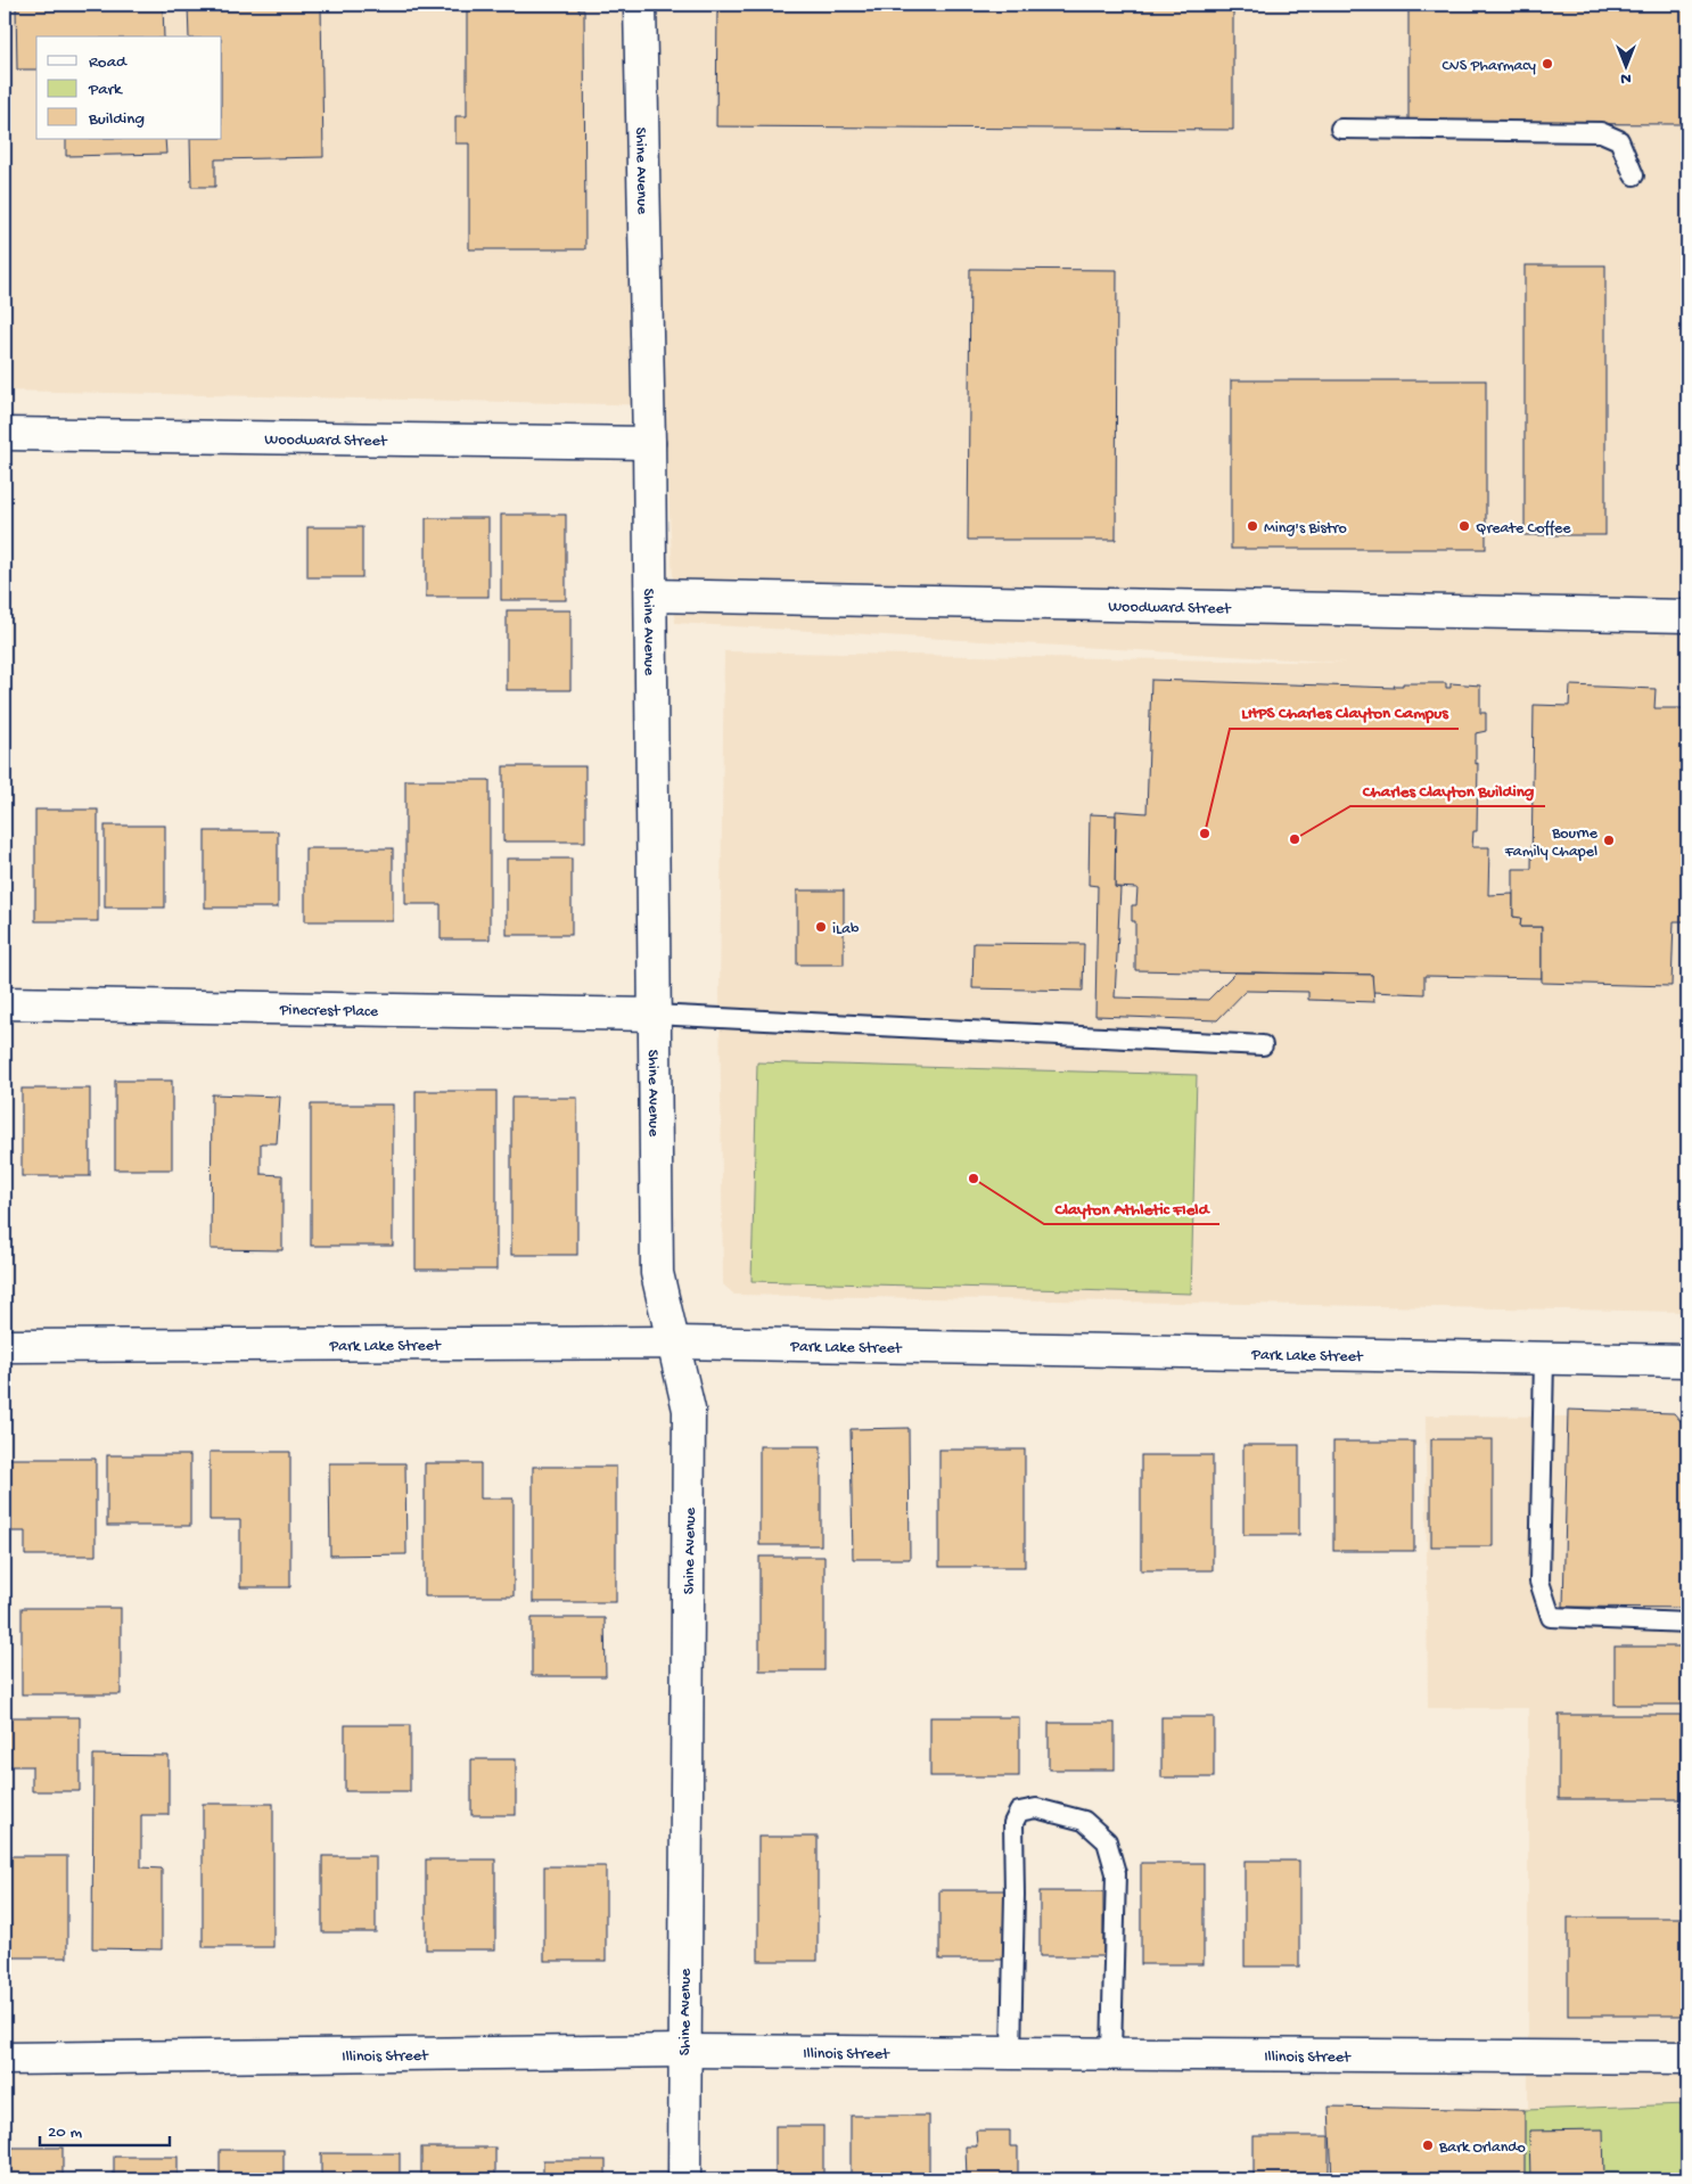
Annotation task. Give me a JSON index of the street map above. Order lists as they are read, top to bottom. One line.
{"streets":{"street":["Shine Avenue","Woodward Street","Pinecrest Place","Park Lake Street","Illinois Street"]},"crossings":[["Shine Avenue","Woodward Street"],["Shine Avenue","Pinecrest Place"],["Shine Avenue","Park Lake Street"],["Shine Avenue","Illinois Street"]],"places":["CVS Pharmacy","Ming's Bistro","Qreate Coffee","LHPS Charles Clayton Campus","Charles Clayton Building","Bourne Family Chapel","iLab","Clayton Athletic FIeld","Bark Orlando"],"legend":["Road","Park","Building"],"scale_bar":"20 m","north":"bottom"}
